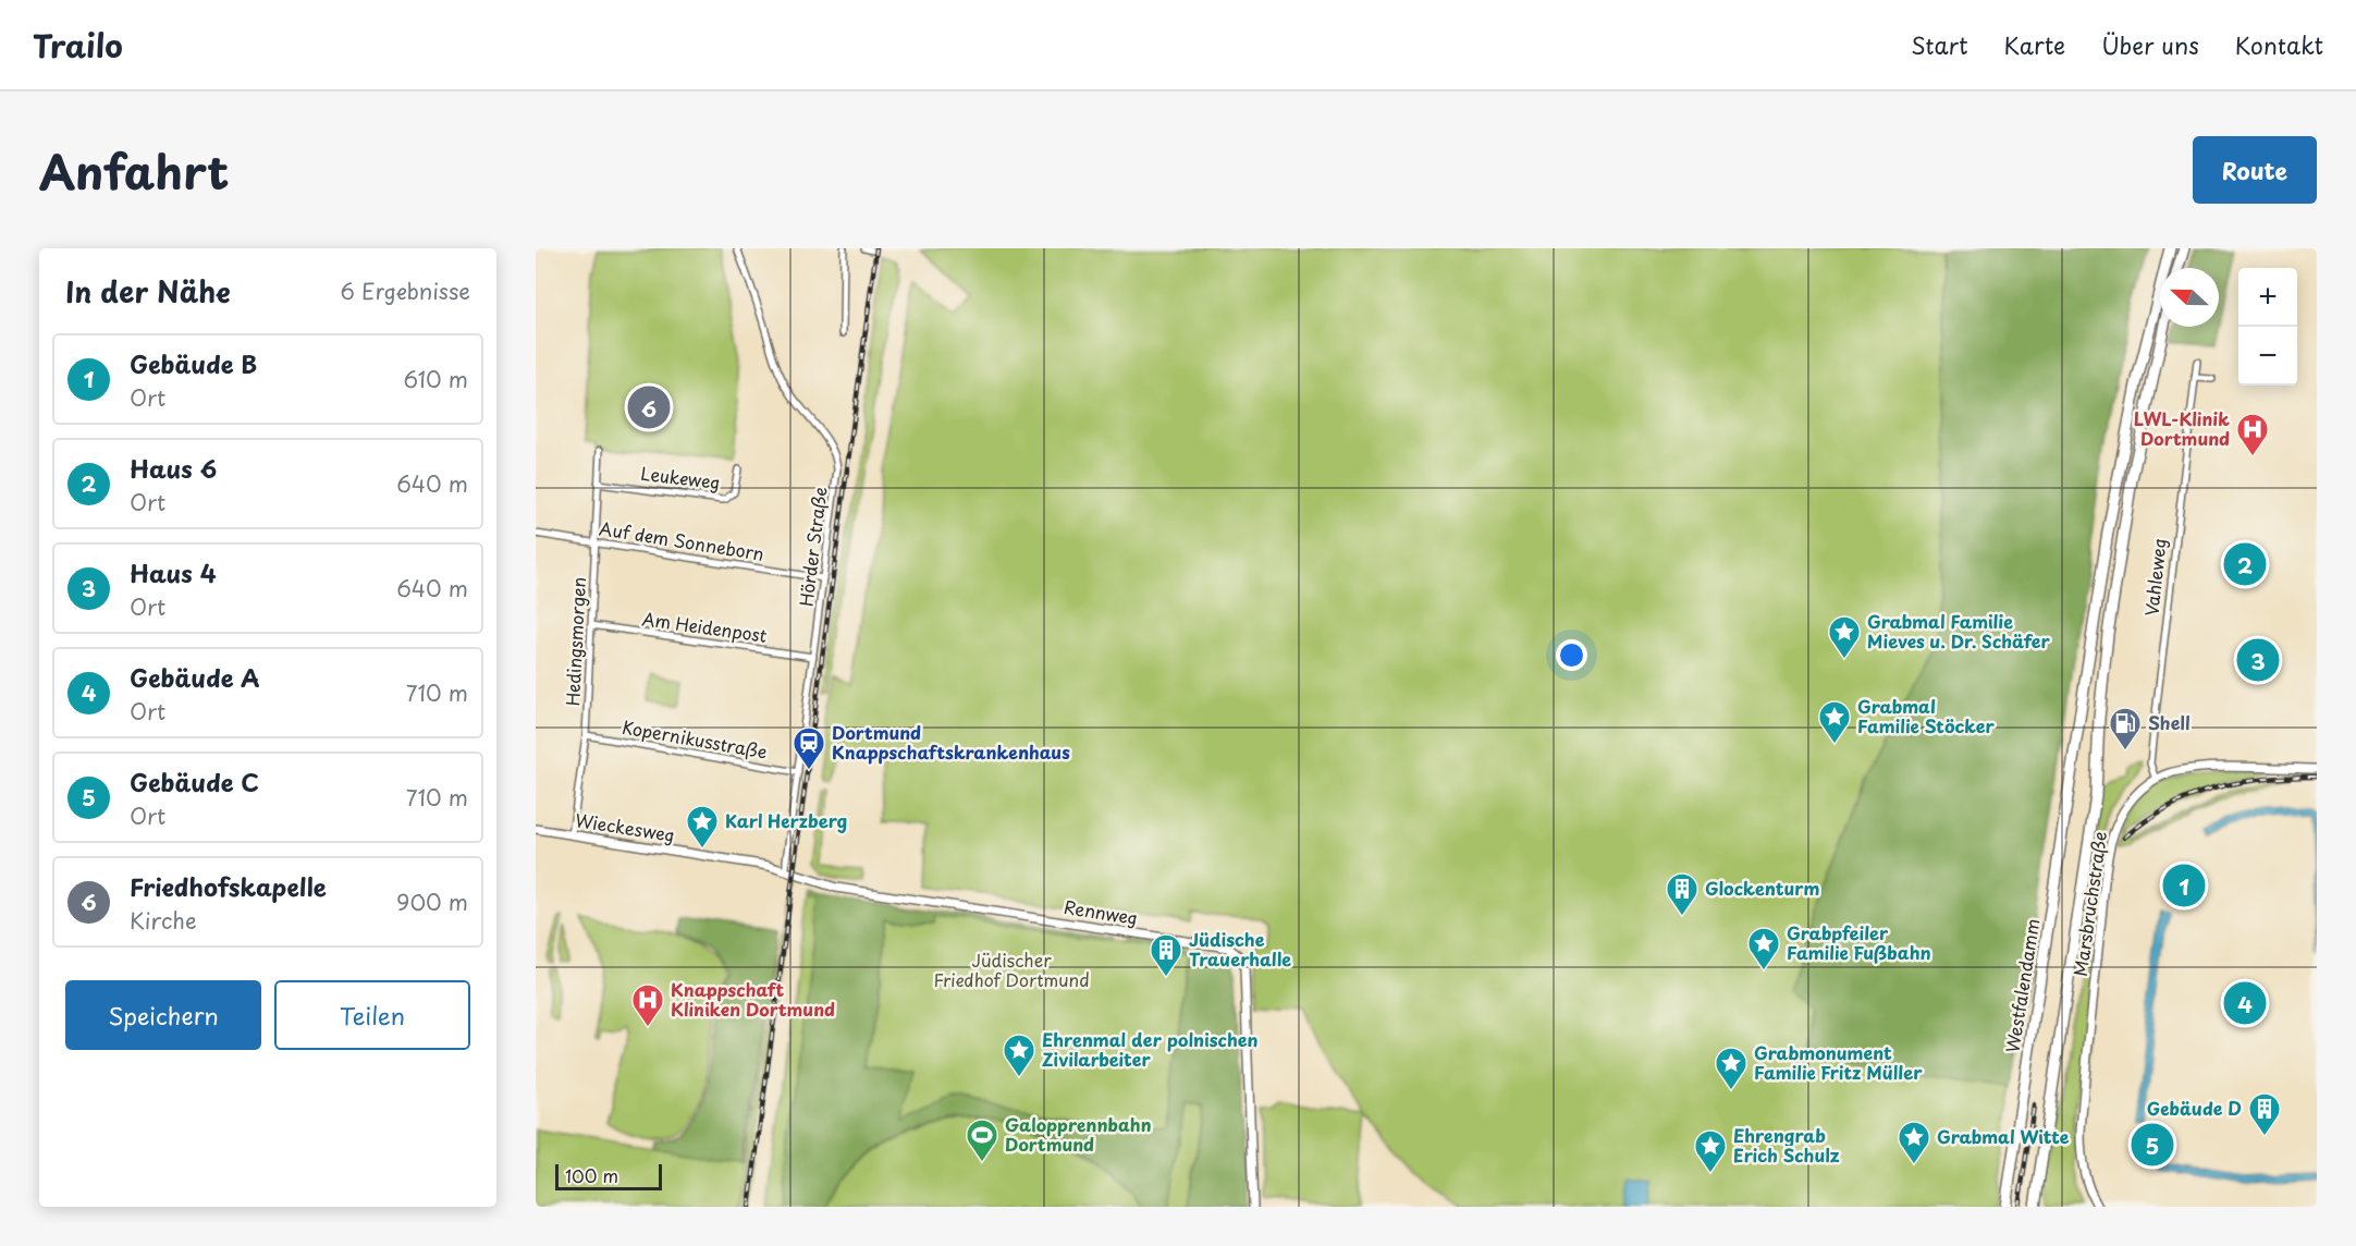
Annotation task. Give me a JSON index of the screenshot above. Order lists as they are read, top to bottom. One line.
{"streets":{"highway":["Westfalendamm"],"street":["Leukeweg","Auf dem Sonneborn","Hörder Straße","Vahleweg","Am Heidenpost","Hedingsmorgen","Kopernikusstraße","Wieckesweg","Marsbruchstraße","Rennweg"]},"crossings":[["Leukeweg","Hedingsmorgen"],["Auf dem Sonneborn","Hörder Straße"],["Auf dem Sonneborn","Hedingsmorgen"],["Hörder Straße","Am Heidenpost"],["Hörder Straße","Kopernikusstraße"],["Hörder Straße","Wieckesweg"],["Hörder Straße","Rennweg"],["Vahleweg","Marsbruchstraße"],["Am Heidenpost","Hedingsmorgen"],["Hedingsmorgen","Kopernikusstraße"],["Hedingsmorgen","Wieckesweg"],["Wieckesweg","Rennweg"]],"parks":["Jüdischer Friedhof Dortmund"],"places":{"hospital":["LWL-Klinik Dortmund","Knappschaft Kliniken Dortmund"],"place":["Grabmal Familie Mieves u. Dr. Schäfer","Grabmal Familie Stöcker","Karl Herzberg","Grabpfeiler Familie Fußbahn","Ehrenmal der polnischen Zivilarbeiter","Grabmonument Familie Fritz Müller","Grabmal Witte","Ehrengrab Erich Schulz"],"fuel station":["Shell"],"station":["Dortmund Knappschaftskrankenhaus"],"building":["Glockenturm","Jüdische Trauerhalle","Gebäude D"],"sports":["Galopprennbahn Dortmund"]},"scale_bar":"100 m","north":"left","page":{"header":"Trailo","nav":["Start","Karte","Über uns","Kontakt"],"title":"Anfahrt","buttons":["Route",["Speichern","Teilen"]],"heading":["In der Nähe","6 Ergebnisse"],"map_buttons":["+","−"],"list":[{"mark":"1","name":"Gebäude B","note":"Ort","value":"610 m"},{"mark":"2","name":"Haus 6","note":"Ort","value":"640 m"},{"mark":"3","name":"Haus 4","note":"Ort","value":"640 m"},{"mark":"4","name":"Gebäude A","note":"Ort","value":"710 m"},{"mark":"5","name":"Gebäude C","note":"Ort","value":"710 m"},{"mark":"6","name":"Friedhofskapelle","note":"Kirche","value":"900 m"}],"pins":["6","2","3","1","4","5"],"scale":"100 m"}}
